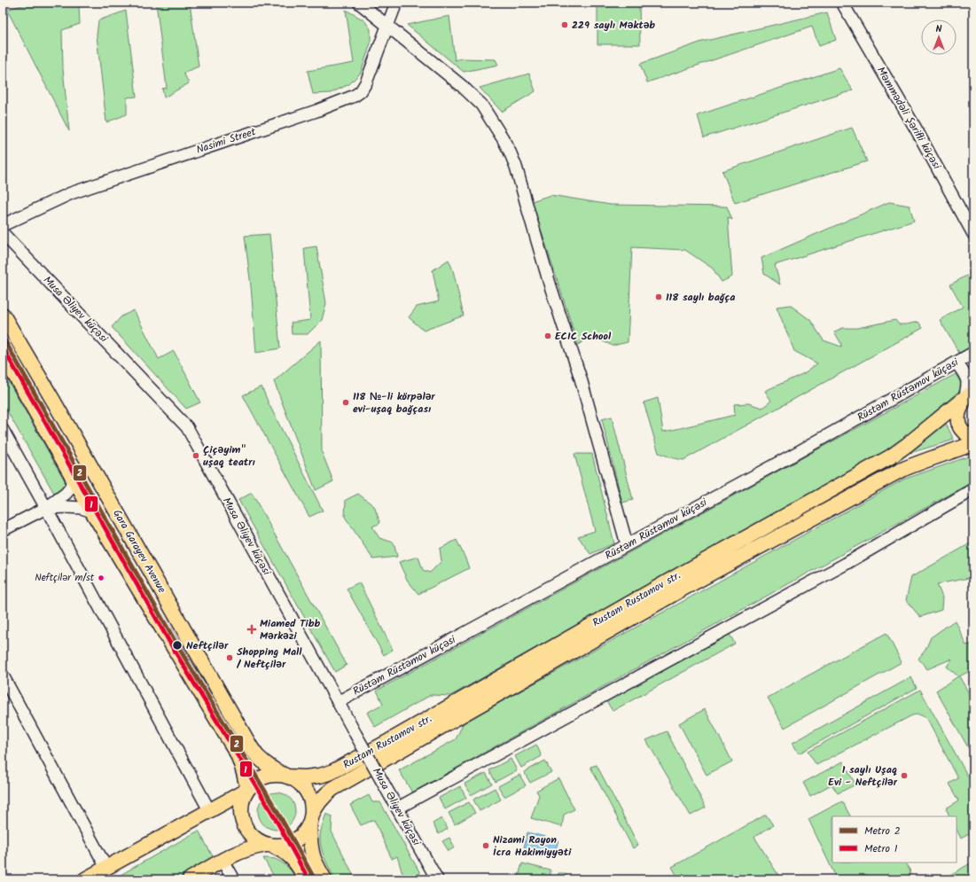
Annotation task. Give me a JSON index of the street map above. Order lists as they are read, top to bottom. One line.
{"streets":{"main road":["Gara Garayev Avenue","Rustam Rustamov str."],"street":["Məmmədəli Şərifli küçəsi","Nasimi Street","Musa Əliyev küçəsi","Rüstəm Rüstəmov küçəsi"]},"crossings":[["Musa Əliyev küçəsi","Rüstəm Rüstəmov küçəsi"],["Gara Garayev Avenue","Rustam Rustamov str."]],"places":{"other":["229 saylı Məktəb","118 saylı bağça","ECIC School","118 №-li körpələr evi-uşaq bağçası","Çiçəyim\" uşaq teatrı","Neftçilər m/st","Neftçilər","Shopping Mall / Neftçilәr","1 saylı Uşaq Evi - Neftçilər","Nizami Rayon İcra Hakimiyyəti"],"health":["Miamed Tibb Mərkəzi"]},"lines":["metro line 2","metro line 1"],"legend":["Metro 2","Metro 1"],"north":"top"}
